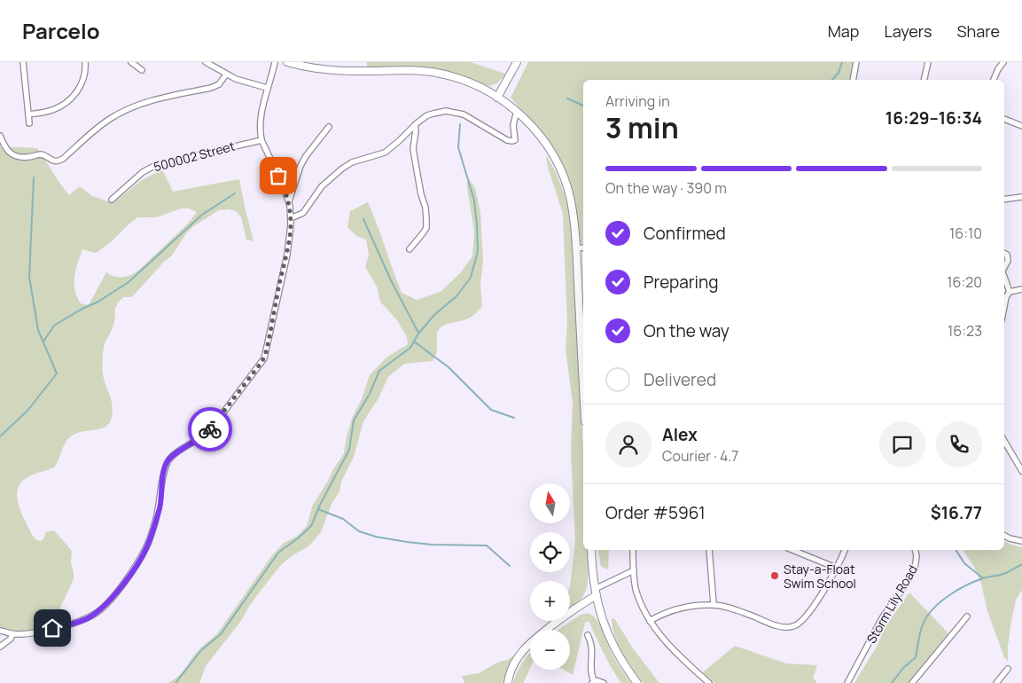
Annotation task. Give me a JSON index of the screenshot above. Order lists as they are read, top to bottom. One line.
{"streets":{"street":["500002 Street","Storm Lily Road"]},"places":["Stay-a-Float Swim School"],"north":"top","page":{"header":"Parcelo","nav":["Map","Layers","Share"],"heading":["3 min","Arriving in","16:29–16:34"],"panel":["Alex","Courier · 4.7","Order #5961","$16.77"],"bar":"On the way · 390 m","list":[["Confirmed","16:10"],["Preparing","16:20"],["On the way","16:23"],"Delivered"],"map_buttons":["+","−"]}}
